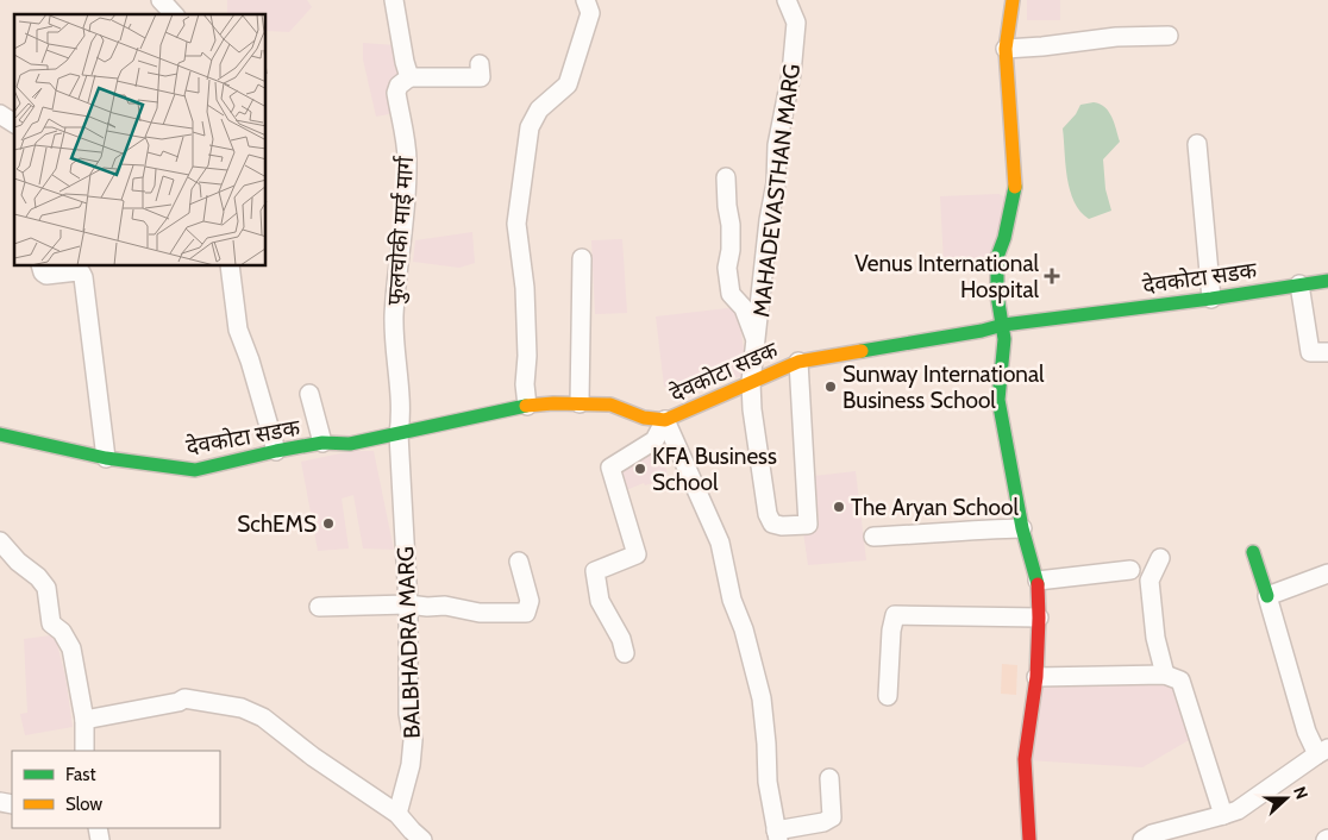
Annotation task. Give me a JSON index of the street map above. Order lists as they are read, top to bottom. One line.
{"streets":{"main road":["देवकोटा सडक"],"street":["MAHADEVASTHAN MARG","फुलचोकी माई मार्ग","BALBHADRA MARG"]},"crossings":[["MAHADEVASTHAN MARG","देवकोटा सडक"],["फुलचोकी माई मार्ग","देवकोटा सडक"],["फुलचोकी माई मार्ग","BALBHADRA MARG"],["देवकोटा सडक","BALBHADRA MARG"]],"places":{"health":["Venus International Hospital"],"other":["Sunway International Business School","KFA Business School","The Aryan School","SchEMS"]},"legend":["Fast","Slow"],"north":"right"}
